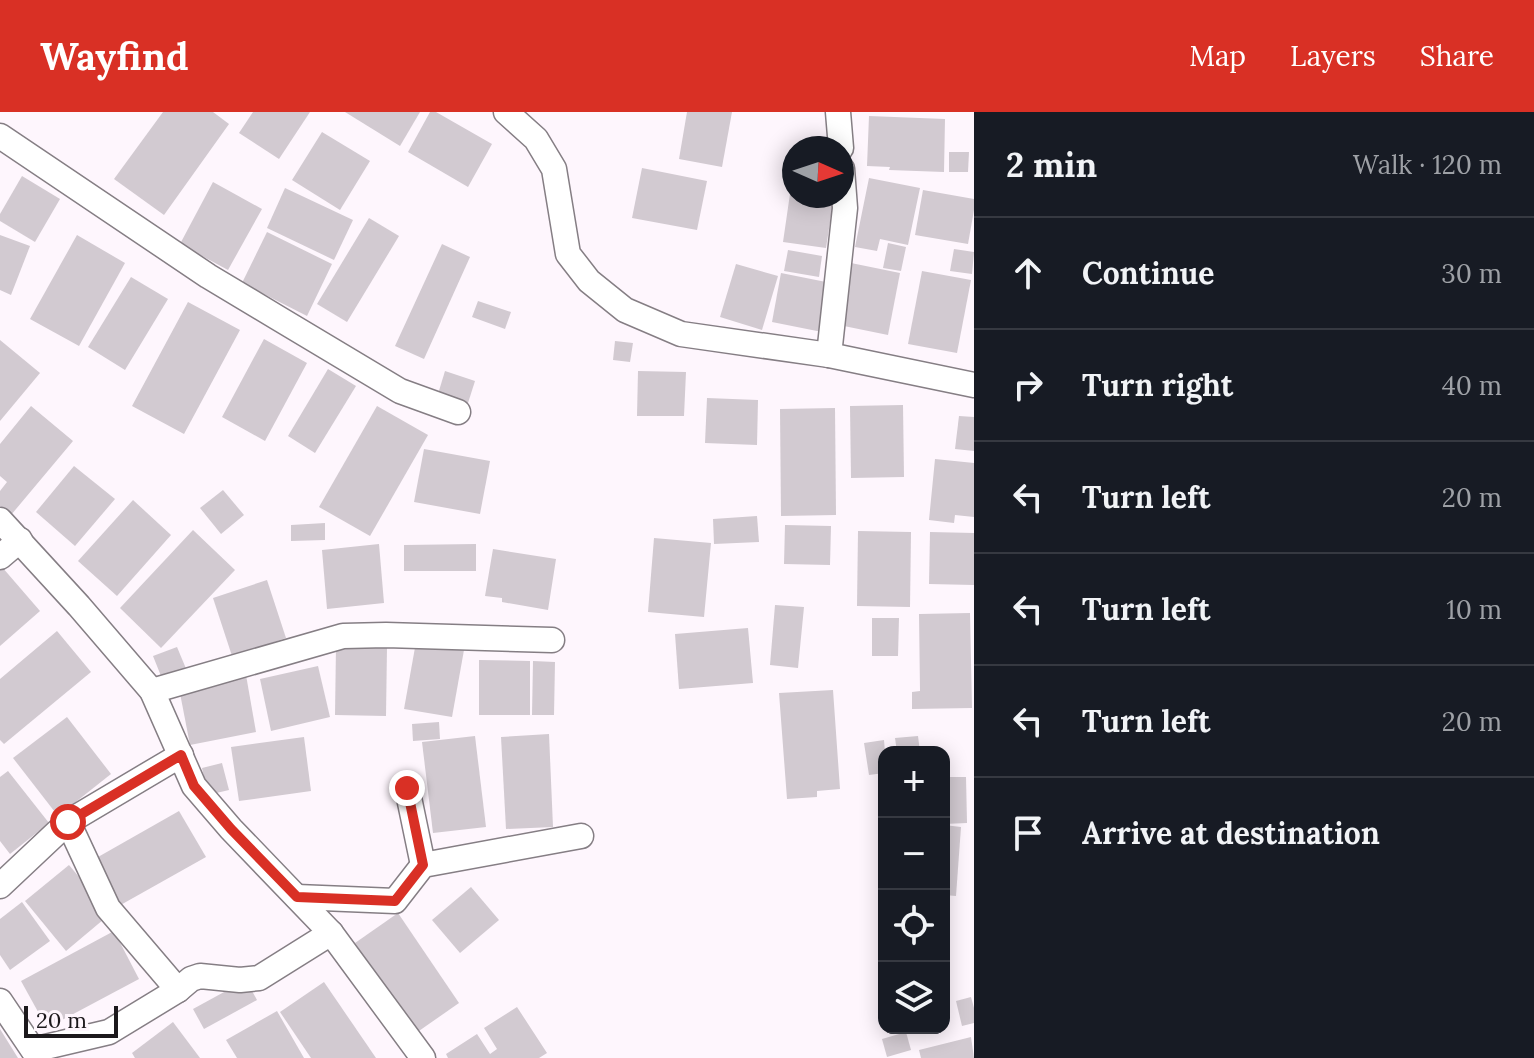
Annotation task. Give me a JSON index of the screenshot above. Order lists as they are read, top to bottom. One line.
{"scale_bar":"20 m","north":"right","page":{"header":"Wayfind","nav":["Map","Layers","Share"],"heading":["2 min","Walk · 120 m"],"list":[["Continue","30 m"],["Turn right","40 m"],["Turn left","20 m"],["Turn left","10 m"],["Turn left","20 m"],"Arrive at destination"],"map_buttons":["+","−"],"scale":"20 m"}}
